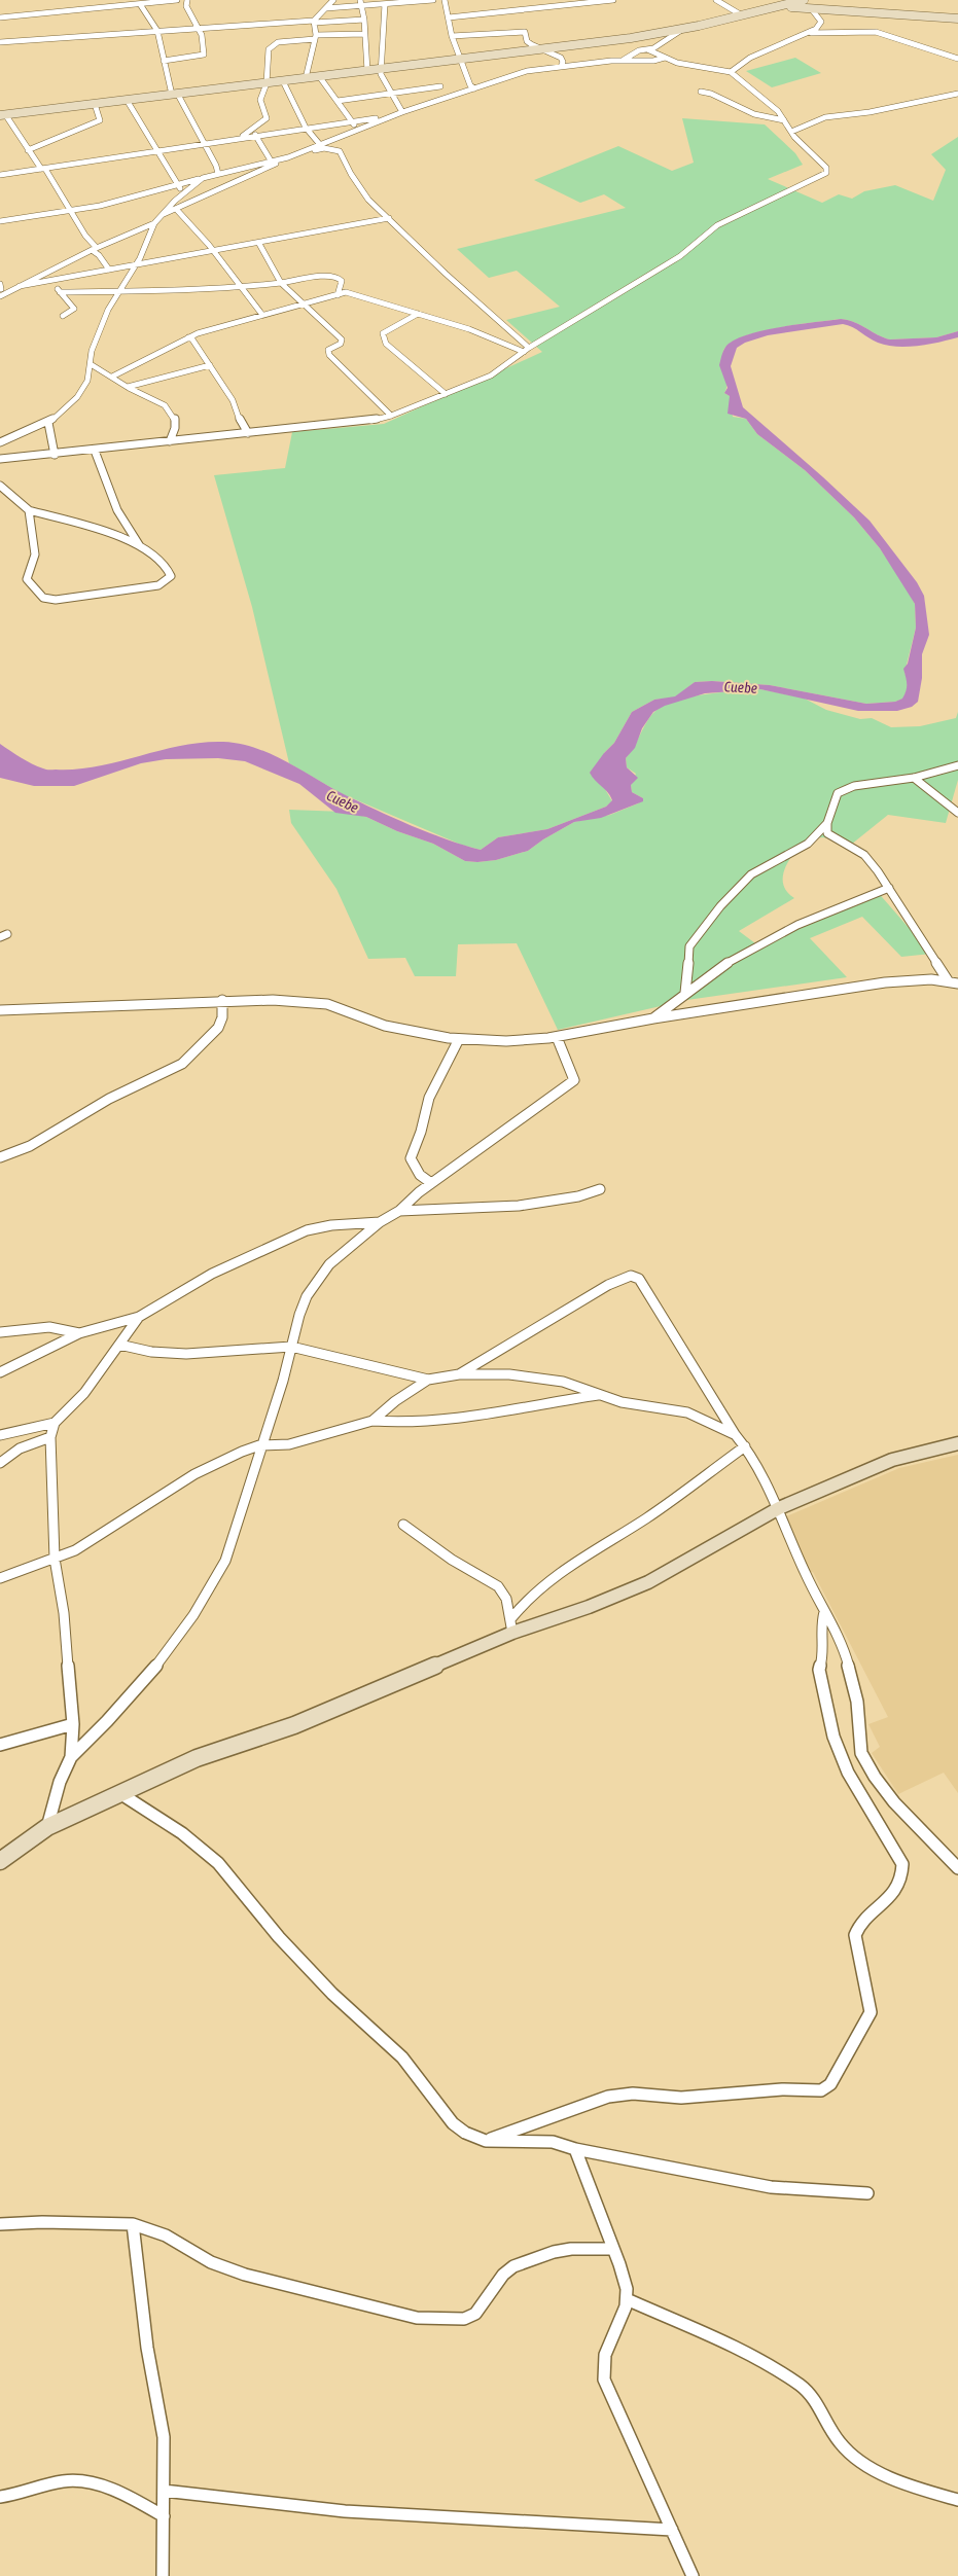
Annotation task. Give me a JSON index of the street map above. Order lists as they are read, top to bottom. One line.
{"water":["Cuebe"]}
